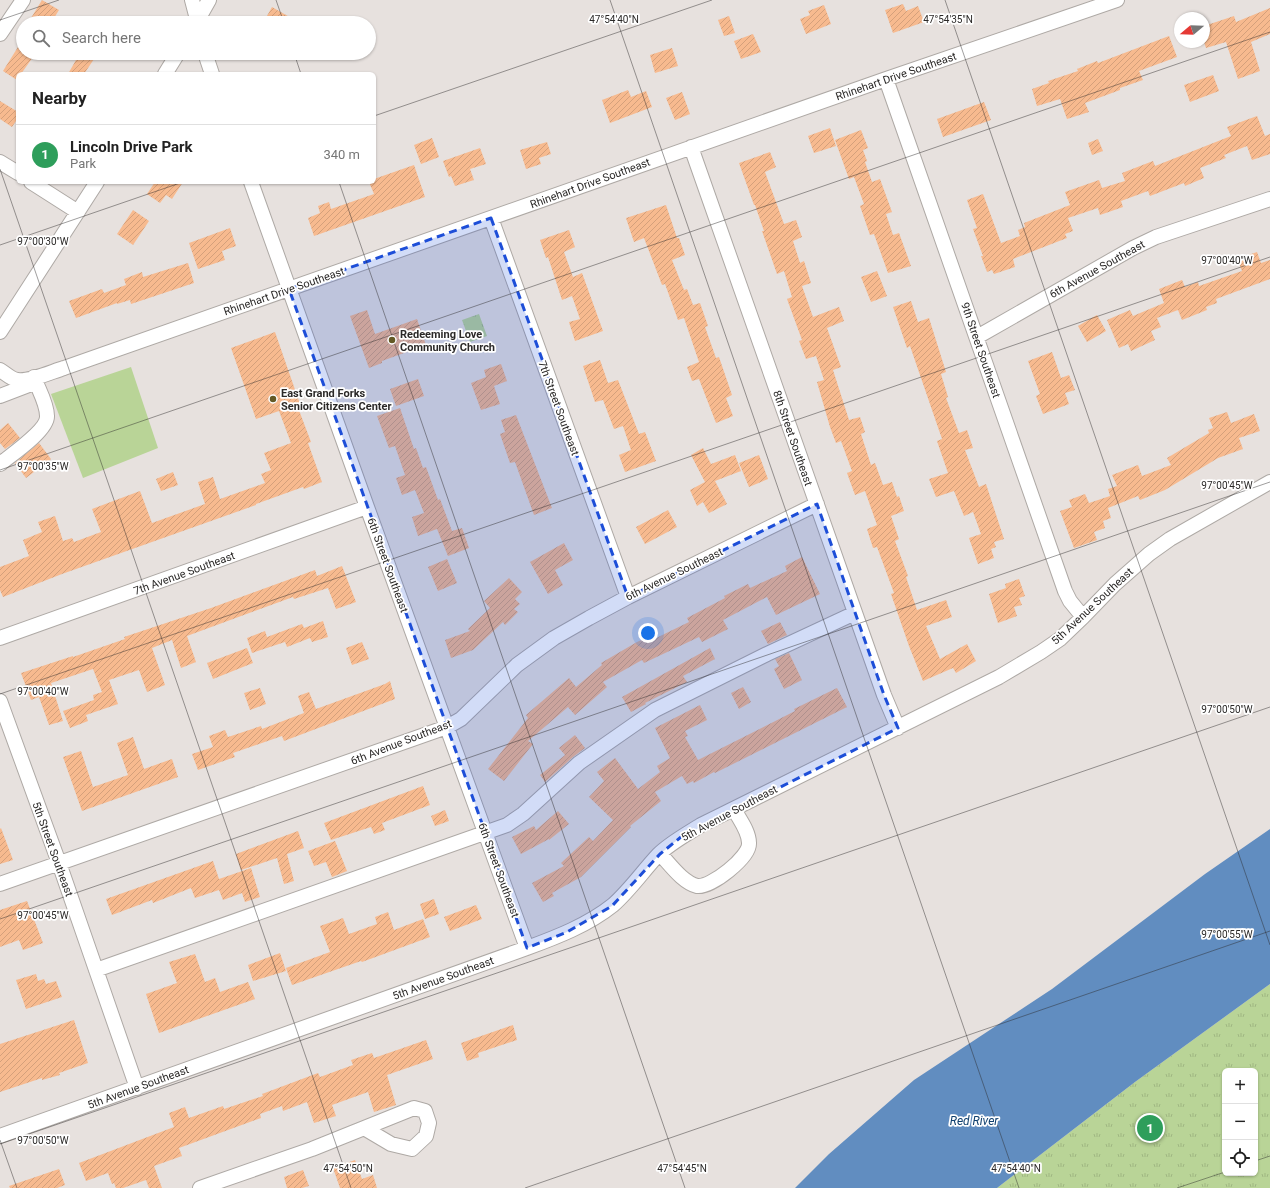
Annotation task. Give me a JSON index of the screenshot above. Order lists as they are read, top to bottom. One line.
{"streets":{"street":["Rhinehart Drive Southeast","6th Avenue Southeast","9th Street Southeast","7th Street Southeast","8th Street Southeast","6th Street Southeast","7th Avenue Southeast","5th Avenue Southeast","5th Street Southeast"]},"crossings":[["Rhinehart Drive Southeast","9th Street Southeast"],["Rhinehart Drive Southeast","7th Street Southeast"],["Rhinehart Drive Southeast","8th Street Southeast"],["Rhinehart Drive Southeast","6th Street Southeast"],["6th Avenue Southeast","9th Street Southeast"],["6th Avenue Southeast","7th Street Southeast"],["6th Avenue Southeast","8th Street Southeast"],["6th Avenue Southeast","6th Street Southeast"],["6th Avenue Southeast","5th Street Southeast"],["9th Street Southeast","5th Avenue Southeast"],["8th Street Southeast","5th Avenue Southeast"],["6th Street Southeast","7th Avenue Southeast"],["6th Street Southeast","5th Avenue Southeast"],["5th Avenue Southeast","5th Street Southeast"]],"water":["Red River"],"places":["Redeeming Love Community Church","East Grand Forks Senior Citizens Center"],"north":"left","page":{"search":"Search here","heading":"Nearby","list":[{"mark":"1","name":"Lincoln Drive Park","note":"Park","value":"340 m"}],"map_buttons":["+","−"],"pins":"1"},"coordinates":["47°54'40\"N","47°54'35\"N","97°00'30\"W","97°00'40\"W","97°00'35\"W","97°00'45\"W","97°00'50\"W","97°00'55\"W","47°54'50\"N","47°54'45\"N"]}
